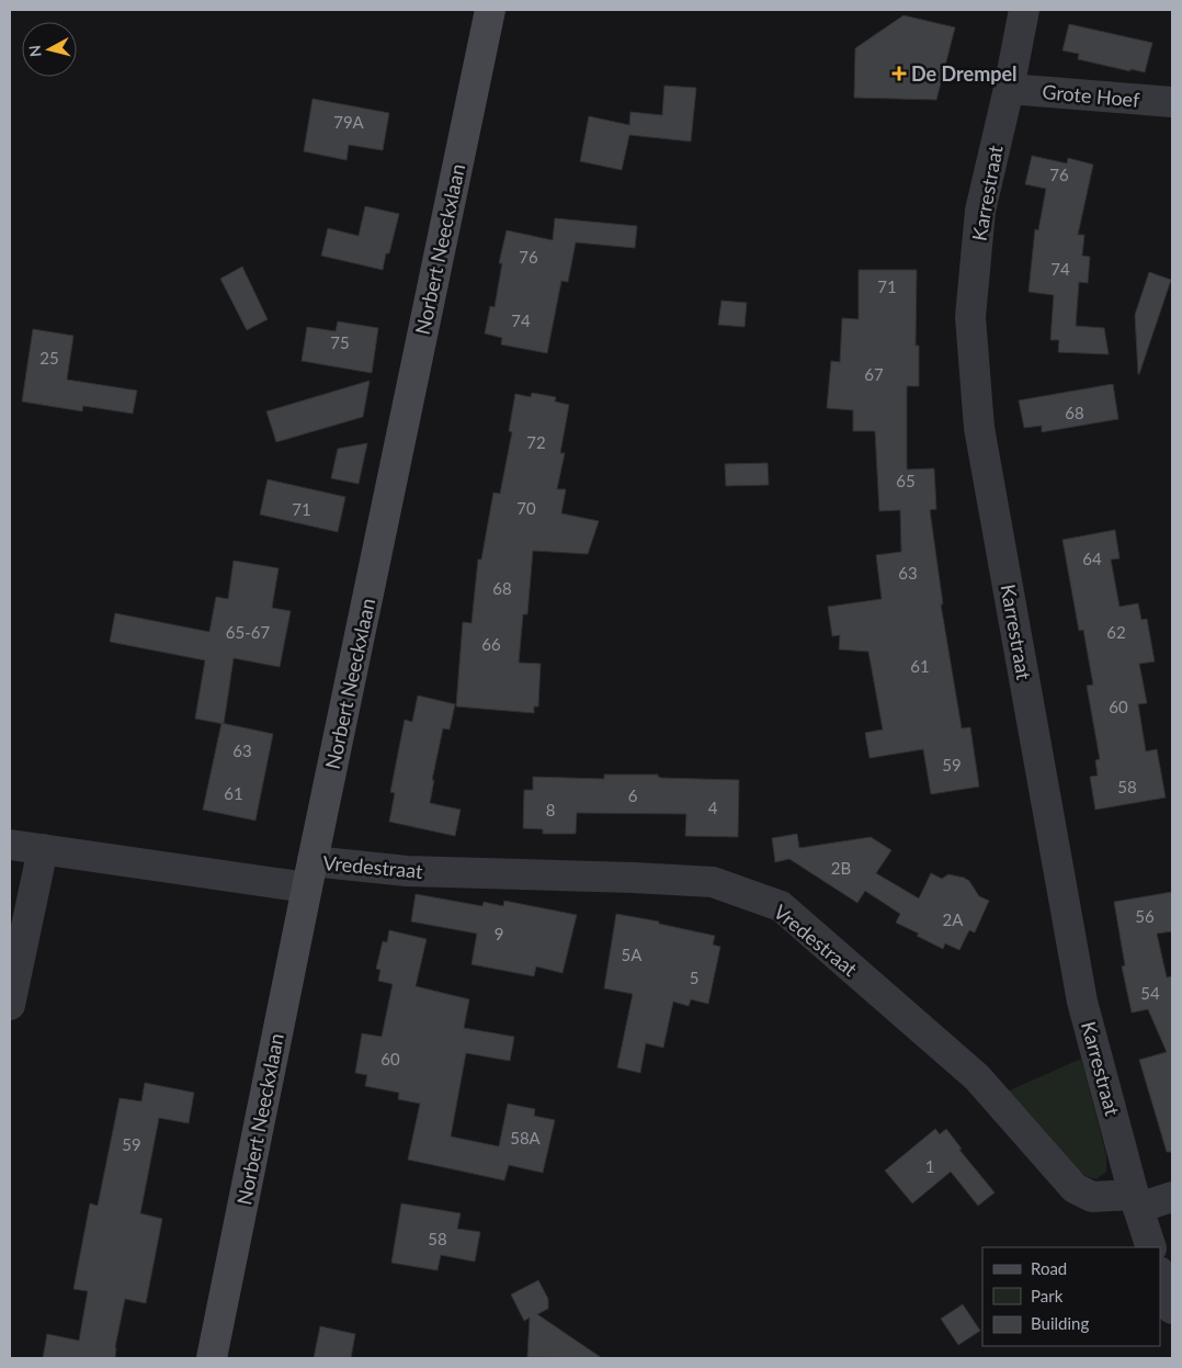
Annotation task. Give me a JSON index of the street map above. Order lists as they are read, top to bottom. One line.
{"streets":{"main road":["Norbert Neeckxlaan"],"street":["Grote Hoef","Karrestraat","Vredestraat"]},"crossings":[["Grote Hoef","Karrestraat"],["Karrestraat","Vredestraat"],["Norbert Neeckxlaan","Vredestraat"]],"places":{"health":["De Drempel"]},"house_numbers":["79A","76","76","74","71","74","75","25","67","68","72","65","70","71","64","63","68","65-67","62","66","61","60","63","59","58","61","6","4","8","2B","56","2A","9","5A","5","54","60","58A","59","1","58"],"legend":["Road","Park","Building"],"north":"left"}
